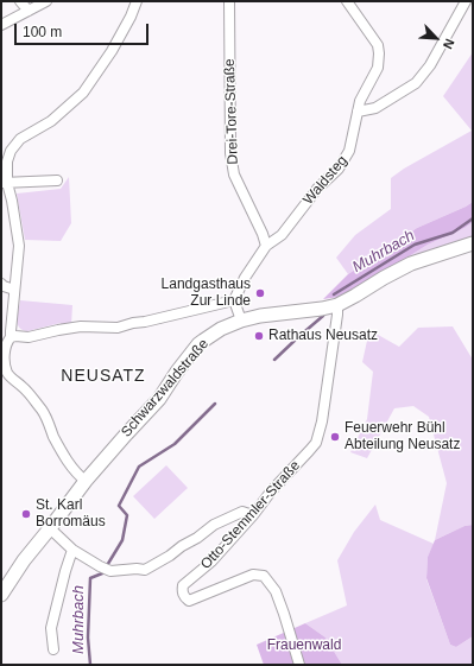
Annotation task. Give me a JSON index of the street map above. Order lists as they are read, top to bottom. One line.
{"streets":{"main road":["Schwarzwaldstraße"],"street":["Drei-Tore-Straße","Waldsteg","Otto-Stemmler-Straße"]},"crossings":[["Drei-Tore-Straße","Waldsteg"],["Schwarzwaldstraße","Otto-Stemmler-Straße"]],"districts":["NEUSATZ"],"water":["Muhrbach"],"parks":["Frauenwald"],"places":["Landgasthaus Zur Linde","Rathaus Neusatz","Feuerwehr Bühl Abteilung Neusatz","St. Karl Borromäus"],"scale_bar":"100 m","north":"bottom right"}
